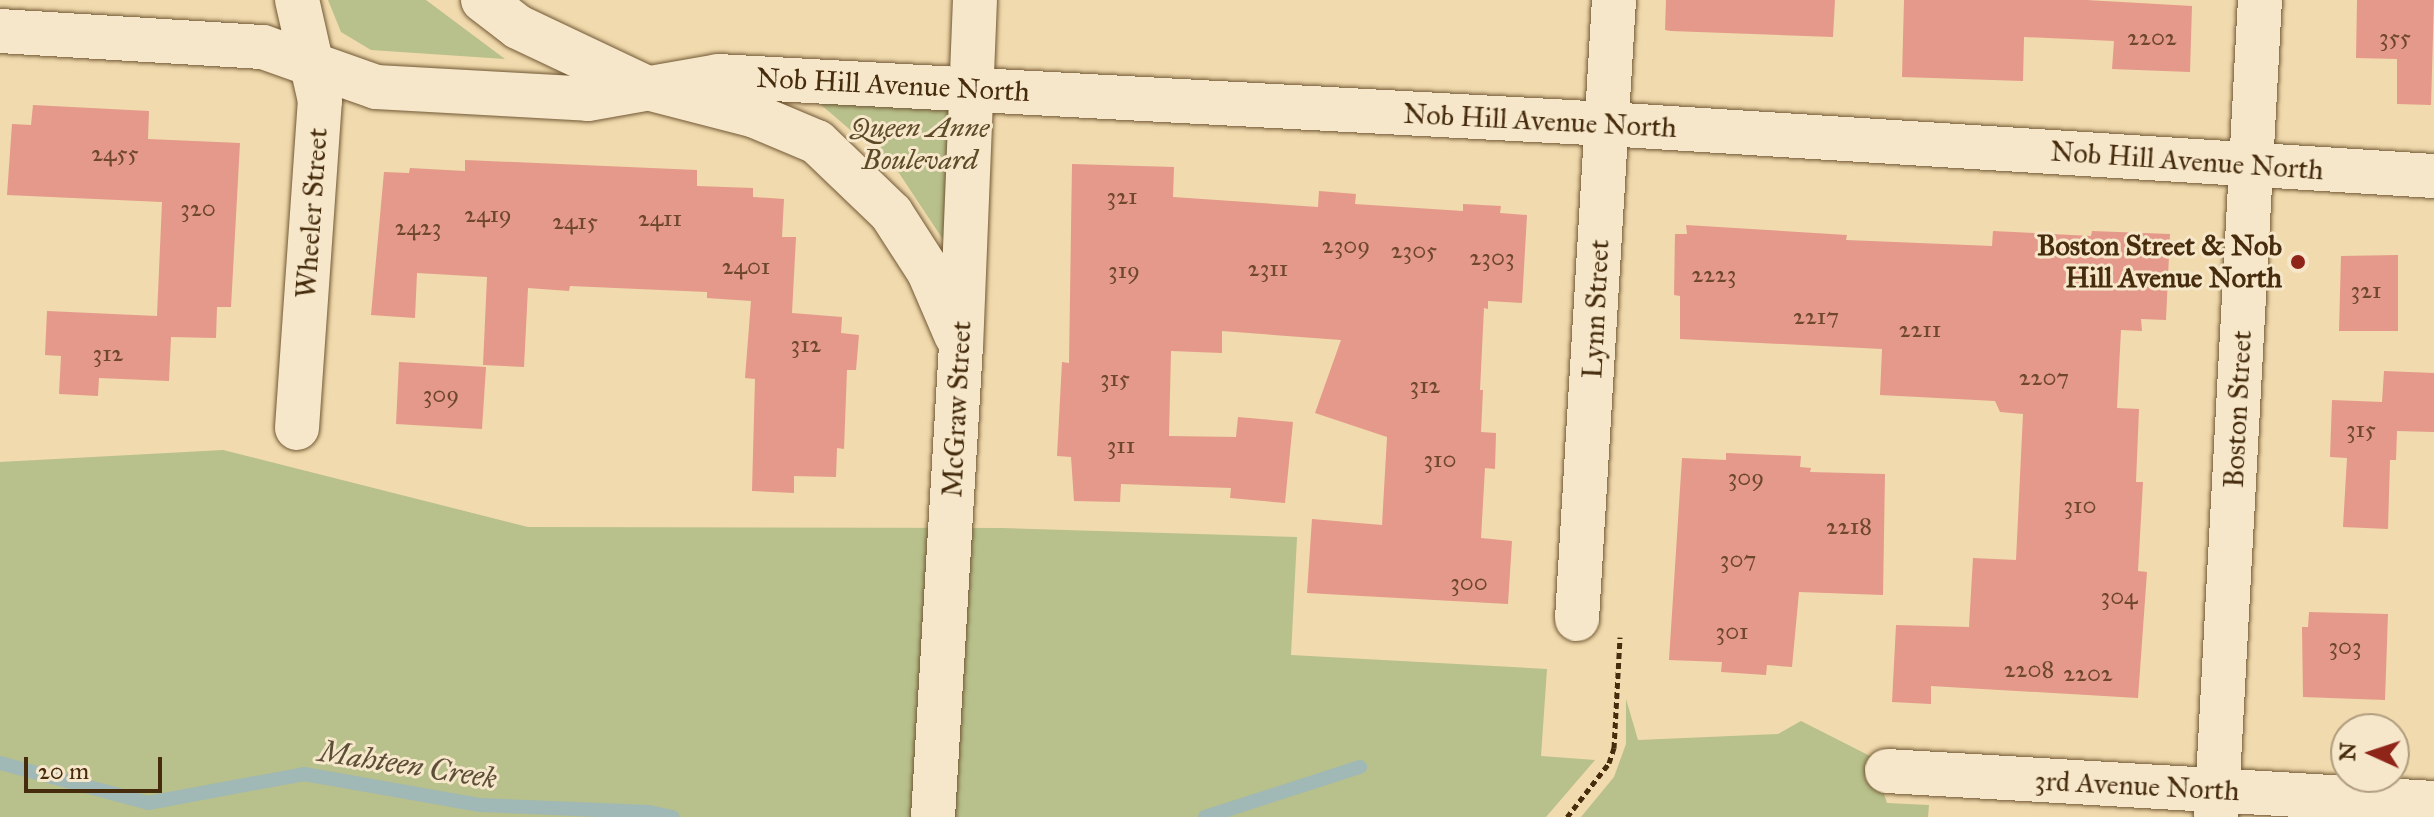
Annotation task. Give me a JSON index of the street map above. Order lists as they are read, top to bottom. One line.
{"streets":{"street":["Nob Hill Avenue North","Wheeler Street","Lynn Street","McGraw Street","Boston Street","3rd Avenue North"]},"crossings":[["Nob Hill Avenue North","Wheeler Street"],["Nob Hill Avenue North","Lynn Street"],["Nob Hill Avenue North","McGraw Street"],["Nob Hill Avenue North","Boston Street"],["Boston Street","3rd Avenue North"]],"water":["Mahteen Creek"],"parks":["Queen Anne Boulevard"],"places":["Boston Street & Nob Hill Avenue North"],"house_numbers":["2202","355","2455","321","320","2419","2411","2415","2423","2309","2305","2303","2401","2311","319","2223","321","2217","2211","312","312","2207","315","312","309","315","311","310","309","310","2218","307","300","304","301","303","2208","2202"],"scale_bar":"20 m","north":"left"}
